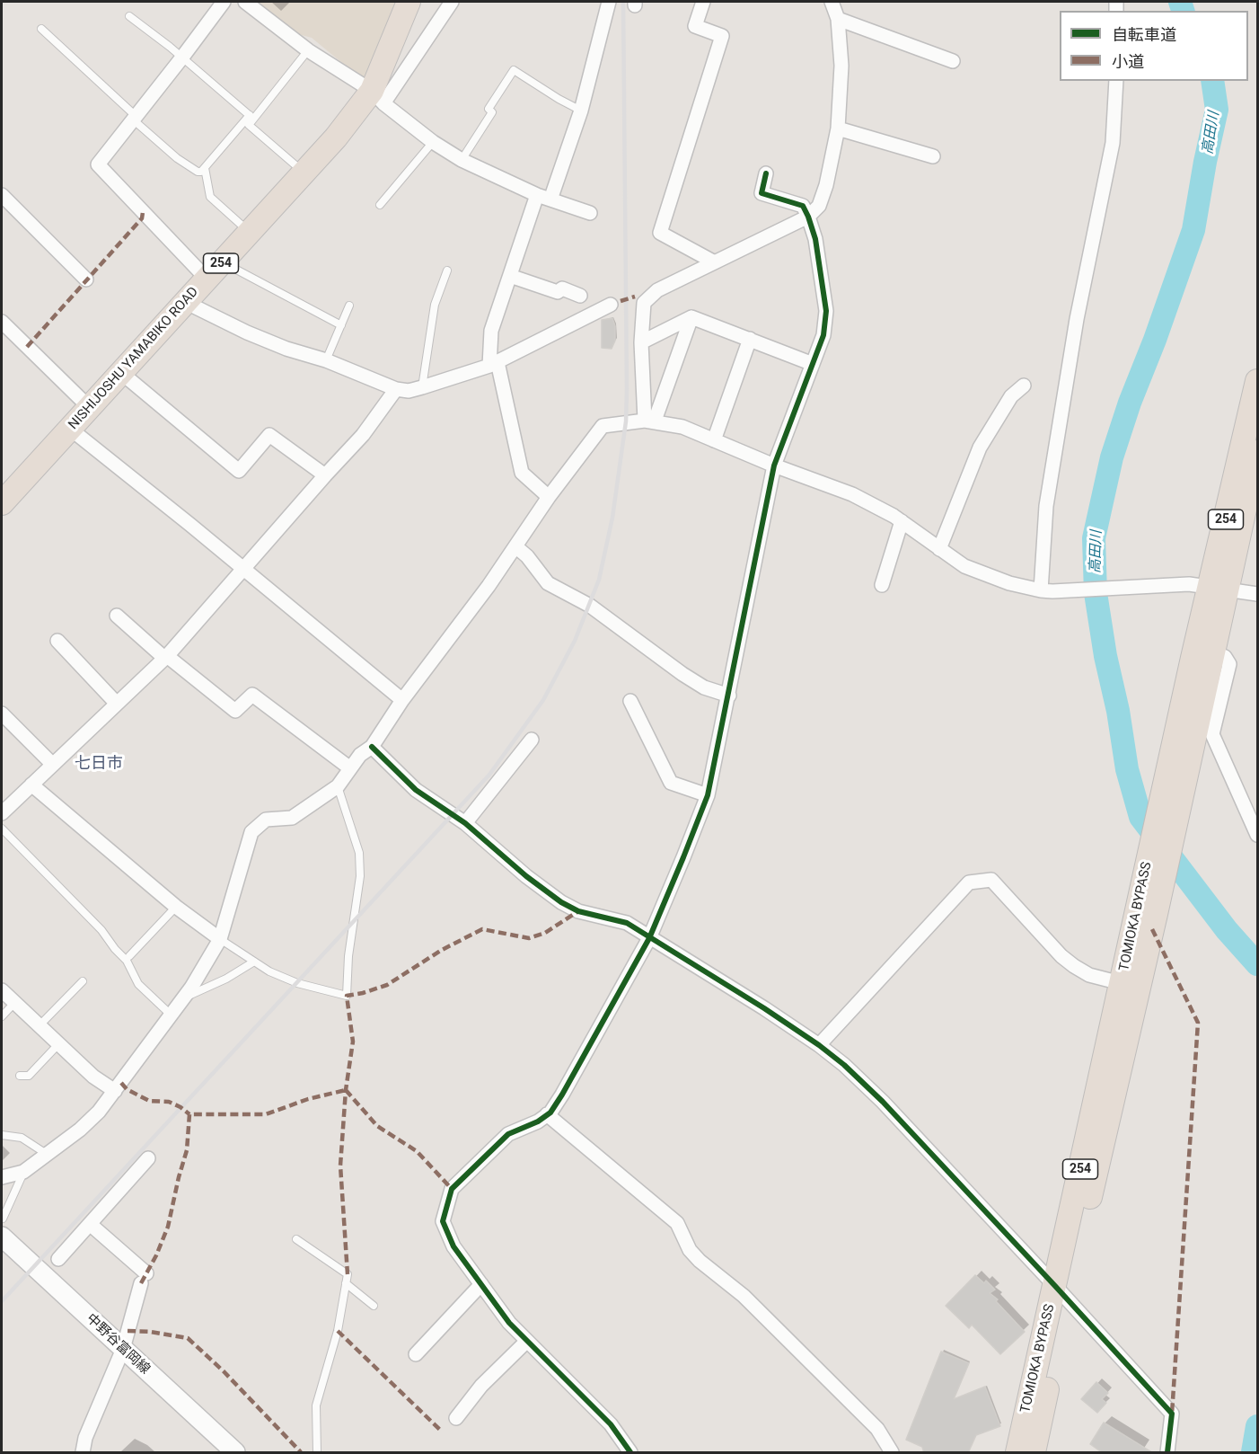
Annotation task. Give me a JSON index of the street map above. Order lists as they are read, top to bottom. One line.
{"streets":{"highway":["254","NISHIJOSHU YAMABIKO ROAD","TOMIOKA BYPASS"],"main road":["中野谷富岡線"]},"districts":["七日市"],"water":["高田川"],"legend":["自転車道","小道"]}
